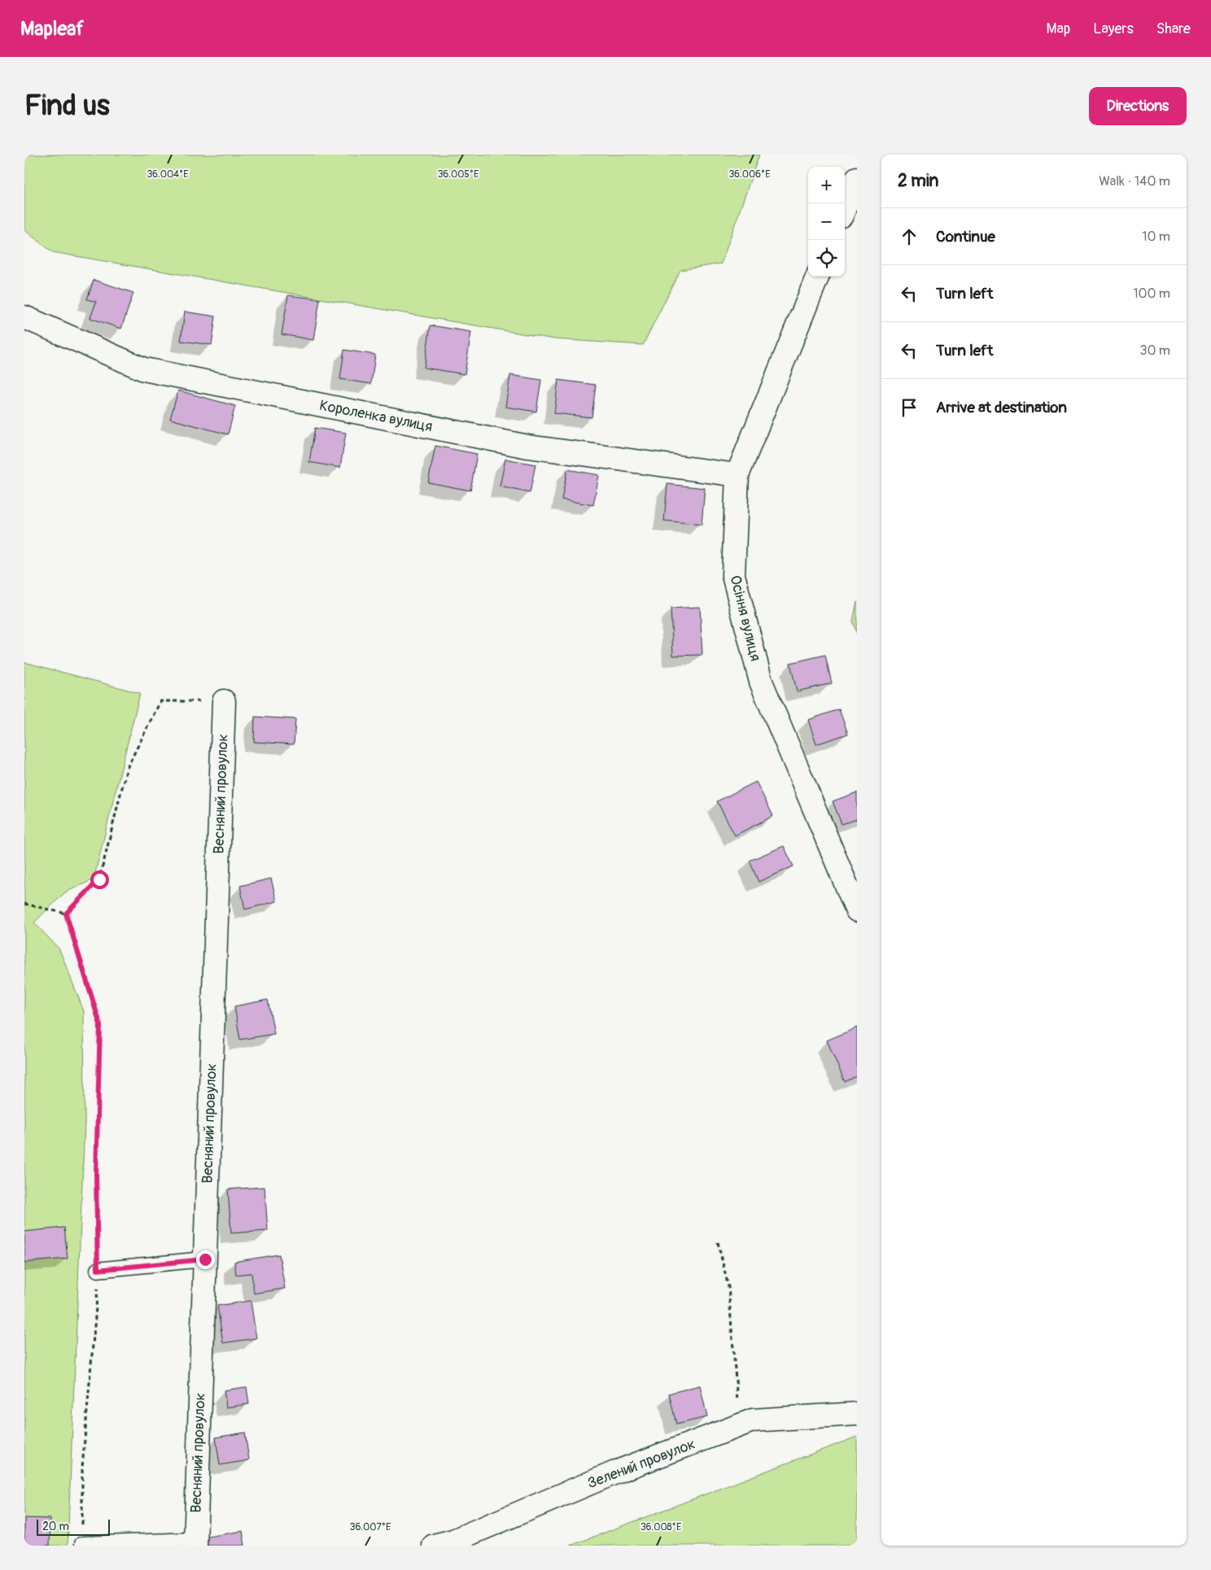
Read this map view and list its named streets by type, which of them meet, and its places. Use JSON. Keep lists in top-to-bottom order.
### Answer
{
  "streets": {
    "street": [
      "Короленка вулиця",
      "Осіння вулиця",
      "Весняний провулок",
      "Зелений провулок"
    ]
  },
  "crossings": [
    ["Короленка вулиця", "Осіння вулиця"]
  ],
  "scale_bar": "20 m",
  "page": {
    "header": "Mapleaf",
    "nav": ["Map", "Layers", "Share"],
    "buttons": "Directions",
    "title": "Find us",
    "heading": ["2 min", "Walk · 140 m"],
    "map_buttons": ["+", "−"],
    "list": [
      ["Continue", "10 m"],
      ["Turn left", "100 m"],
      ["Turn left", "30 m"],
      "Arrive at destination"
    ],
    "scale": "20 m"
  },
  "coordinates": [
    "36.004°E",
    "36.005°E",
    "36.006°E",
    "36.007°E",
    "36.008°E"
  ]
}
